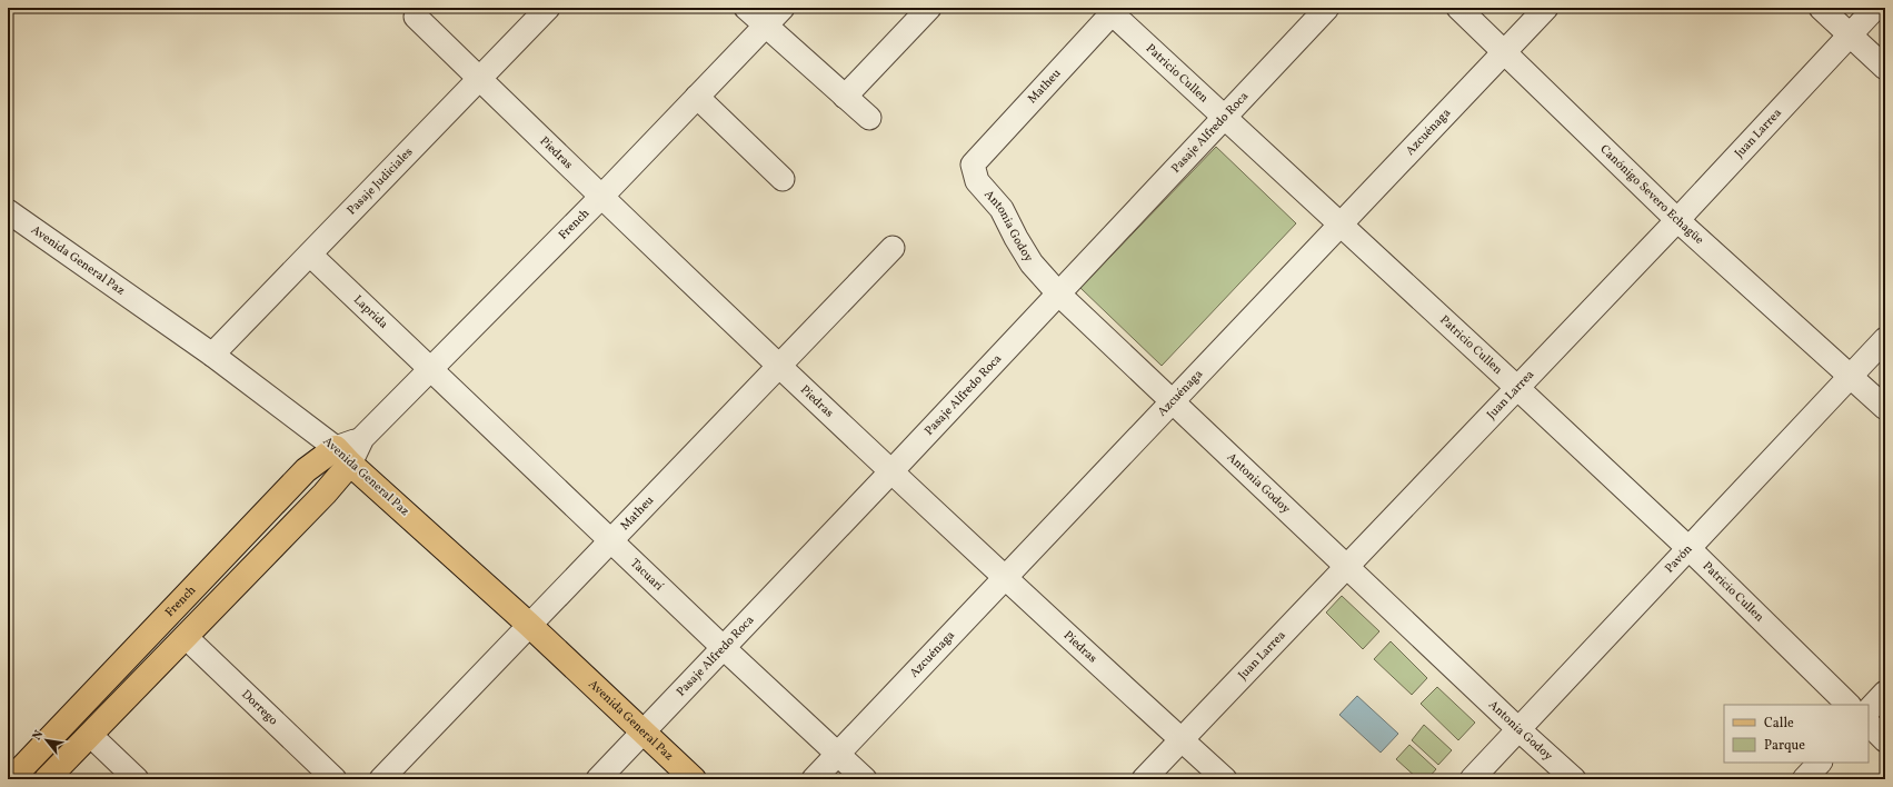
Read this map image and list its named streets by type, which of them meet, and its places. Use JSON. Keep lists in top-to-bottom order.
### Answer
{
  "streets": {
    "main road": ["French", "Avenida General Paz"],
    "street": [
      "Patricio Cullen",
      "Matheu",
      "Pasaje Alfredo Roca",
      "Azcuénaga",
      "Juan Larrea",
      "Piedras",
      "Pasaje Judiciales",
      "Canónigo Severo Echagüe",
      "Antonia Godoy",
      "Laprida",
      "Pavón",
      "Tacuarí",
      "Dorrego"
    ]
  },
  "crossings": [
    ["Patricio Cullen", "Matheu"],
    ["Patricio Cullen", "Pasaje Alfredo Roca"],
    ["Patricio Cullen", "Azcuénaga"],
    ["Patricio Cullen", "Juan Larrea"],
    ["Patricio Cullen", "Pavón"],
    ["Matheu", "Piedras"],
    ["Matheu", "Antonia Godoy"],
    ["Matheu", "Avenida General Paz"],
    ["Matheu", "Tacuarí"],
    ["Pasaje Alfredo Roca", "Piedras"],
    ["Pasaje Alfredo Roca", "Antonia Godoy"],
    ["Pasaje Alfredo Roca", "Avenida General Paz"],
    ["Pasaje Alfredo Roca", "Tacuarí"],
    ["Azcuénaga", "Piedras"],
    ["Azcuénaga", "Canónigo Severo Echagüe"],
    ["Azcuénaga", "Antonia Godoy"],
    ["Azcuénaga", "Tacuarí"],
    ["Juan Larrea", "Piedras"],
    ["Juan Larrea", "Canónigo Severo Echagüe"],
    ["Juan Larrea", "Antonia Godoy"],
    ["Piedras", "Pasaje Judiciales"],
    ["Piedras", "French"],
    ["Pasaje Judiciales", "Avenida General Paz"],
    ["Pasaje Judiciales", "Laprida"],
    ["Canónigo Severo Echagüe", "Pavón"],
    ["French", "Avenida General Paz"],
    ["French", "Laprida"],
    ["French", "Tacuarí"],
    ["French", "Dorrego"],
    ["Antonia Godoy", "Pavón"],
    ["Laprida", "Tacuarí"]
  ],
  "legend": ["Calle", "Parque"],
  "north": "top left"
}
